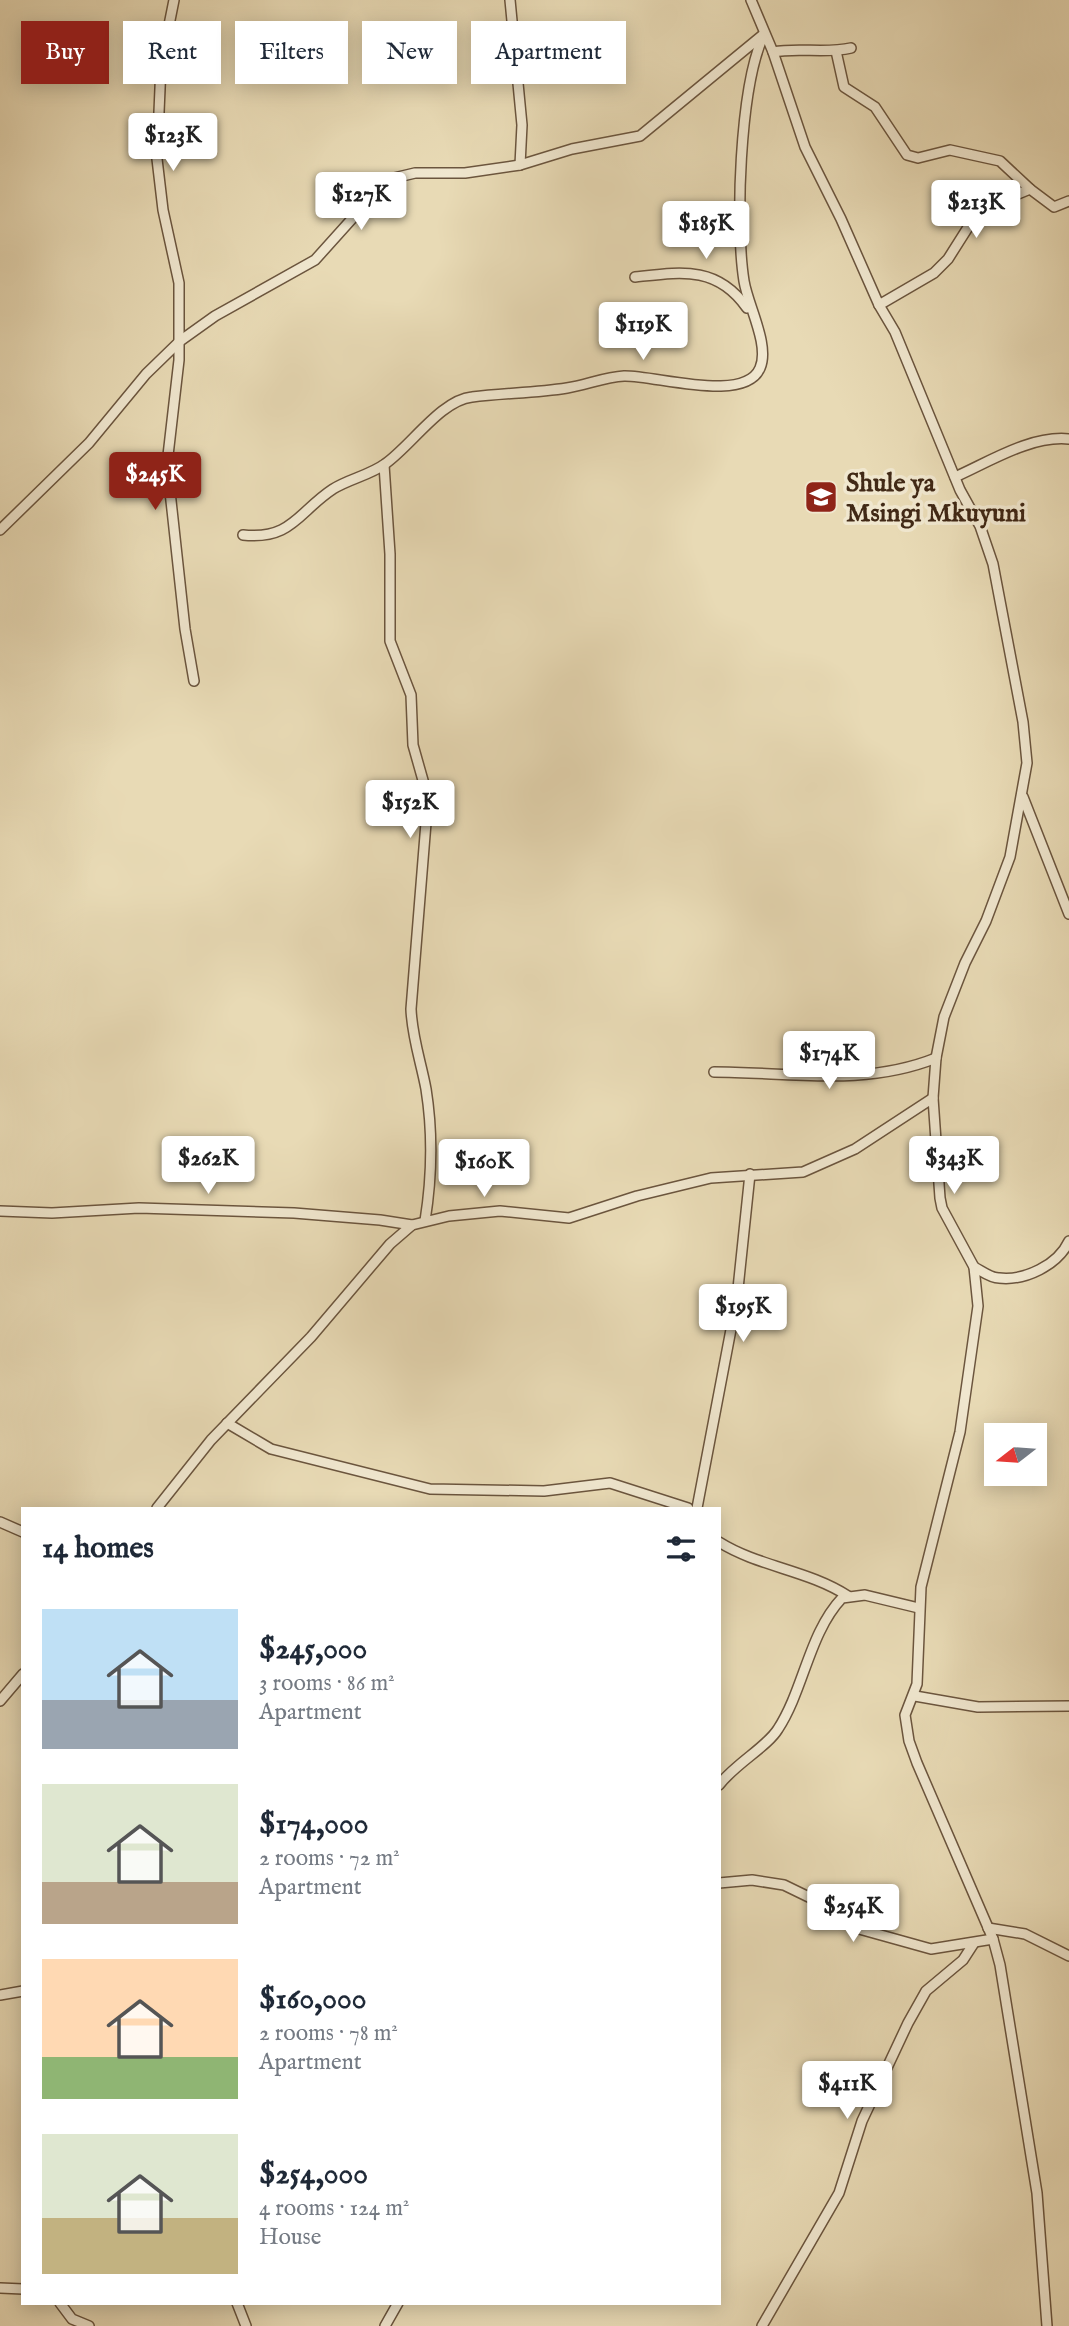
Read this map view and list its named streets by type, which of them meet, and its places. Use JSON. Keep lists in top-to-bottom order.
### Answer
{
  "places": {
    "school or university": ["Shule ya Msingi Mkuyuni"]
  },
  "north": "left",
  "page": {
    "chip": [
      "Buy",
      "Rent",
      "Filters",
      "New",
      "Apartment"
    ],
    "price": [
      "$123K",
      "$127K",
      "$213K",
      "$185K",
      "$119K",
      "$245K",
      "$152K",
      "$174K",
      "$262K",
      "$343K",
      "$160K",
      "$195K",
      "$254K",
      "$411K"
    ],
    "heading": "14 homes",
    "list": [
      {
        "name": "$245,000",
        "note": "3 rooms · 86 m² · Apartment"
      },
      {
        "name": "$174,000",
        "note": "2 rooms · 72 m² · Apartment"
      },
      {
        "name": "$160,000",
        "note": "2 rooms · 78 m² · Apartment"
      },
      {
        "name": "$254,000",
        "note": "4 rooms · 124 m² · House"
      }
    ]
  }
}
